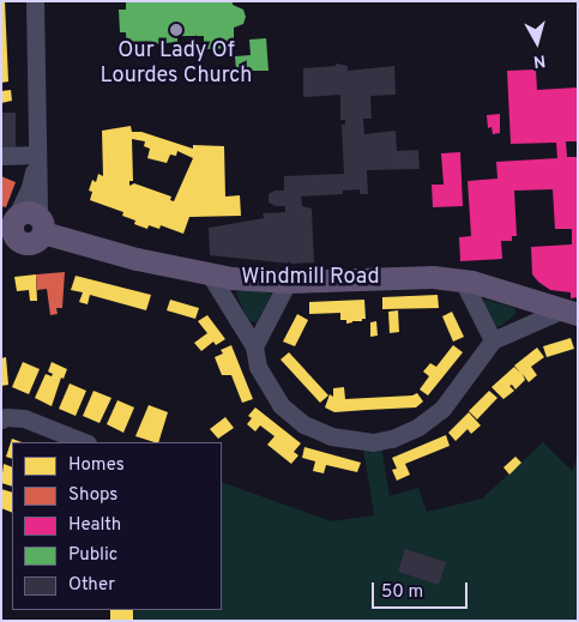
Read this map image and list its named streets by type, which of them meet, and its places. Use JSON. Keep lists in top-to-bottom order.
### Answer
{
  "streets": {
    "main road": ["Windmill Road"]
  },
  "places": ["Our Lady Of Lourdes Church"],
  "legend": [
    "Homes",
    "Shops",
    "Health",
    "Public",
    "Other"
  ],
  "scale_bar": "50 m",
  "north": "bottom"
}
